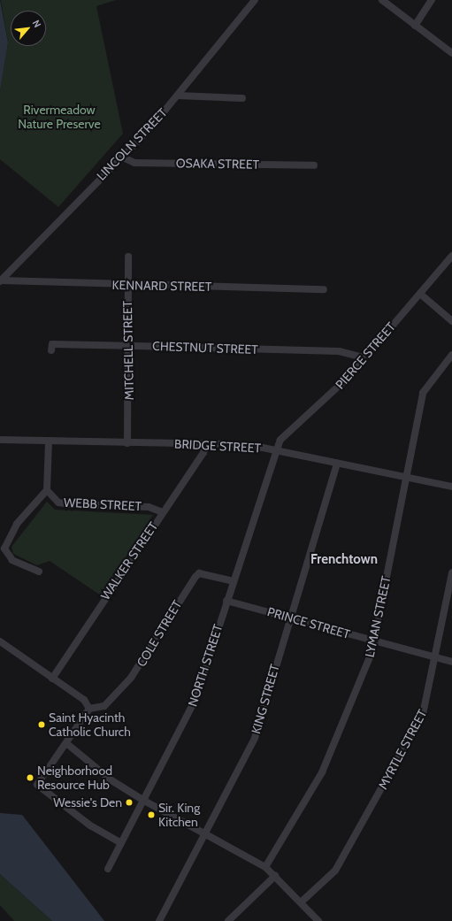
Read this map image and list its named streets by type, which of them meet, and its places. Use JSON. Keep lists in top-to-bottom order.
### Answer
{
  "streets": {
    "street": [
      "LINCOLN STREET",
      "OSAKA STREET",
      "KENNARD STREET",
      "CHESTNUT STREET",
      "MITCHELL STREET",
      "PIERCE STREET",
      "BRIDGE STREET",
      "WEBB STREET",
      "WALKER STREET",
      "LYMAN STREET",
      "PRINCE STREET",
      "COLE STREET",
      "NORTH STREET",
      "KING STREET",
      "MYRTLE STREET"
    ]
  },
  "crossings": [
    ["LINCOLN STREET", "OSAKA STREET"],
    ["LINCOLN STREET", "KENNARD STREET"],
    ["KENNARD STREET", "MITCHELL STREET"],
    ["CHESTNUT STREET", "MITCHELL STREET"],
    ["CHESTNUT STREET", "PIERCE STREET"],
    ["MITCHELL STREET", "BRIDGE STREET"],
    ["PIERCE STREET", "BRIDGE STREET"],
    ["PIERCE STREET", "NORTH STREET"],
    ["BRIDGE STREET", "WALKER STREET"],
    ["BRIDGE STREET", "LYMAN STREET"],
    ["BRIDGE STREET", "NORTH STREET"],
    ["BRIDGE STREET", "KING STREET"],
    ["WEBB STREET", "WALKER STREET"],
    ["LYMAN STREET", "PRINCE STREET"],
    ["PRINCE STREET", "NORTH STREET"],
    ["PRINCE STREET", "KING STREET"],
    ["PRINCE STREET", "MYRTLE STREET"],
    ["COLE STREET", "NORTH STREET"]
  ],
  "districts": ["Frenchtown"],
  "parks": ["Rivermeadow Nature Preserve"],
  "places": [
    "Saint Hyacinth Catholic Church",
    "Neighborhood Resource Hub",
    "Wessie's Den",
    "Sir. King Kitchen"
  ],
  "north": "top right"
}
